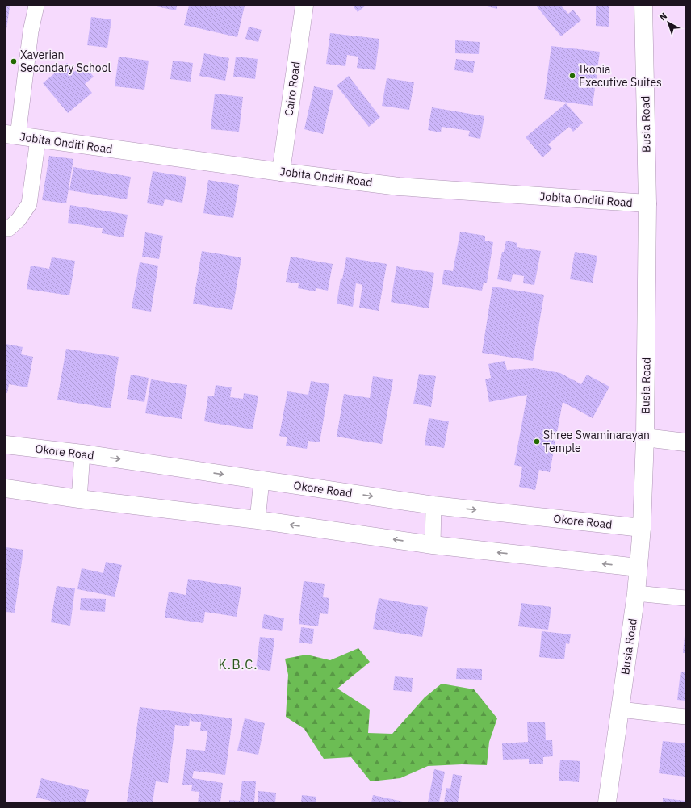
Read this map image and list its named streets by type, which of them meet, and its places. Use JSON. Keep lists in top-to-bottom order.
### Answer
{
  "streets": {
    "street": [
      "Cairo Road",
      "Busia Road",
      "Jobita Onditi Road",
      "Okore Road"
    ]
  },
  "crossings": [
    ["Cairo Road", "Jobita Onditi Road"],
    ["Busia Road", "Jobita Onditi Road"],
    ["Busia Road", "Okore Road"]
  ],
  "districts": ["K.B.C."],
  "places": ["Xaverian Secondary School", "Ikonia Executive Suites", "Shree Swaminarayan Temple"],
  "north": "top left"
}
